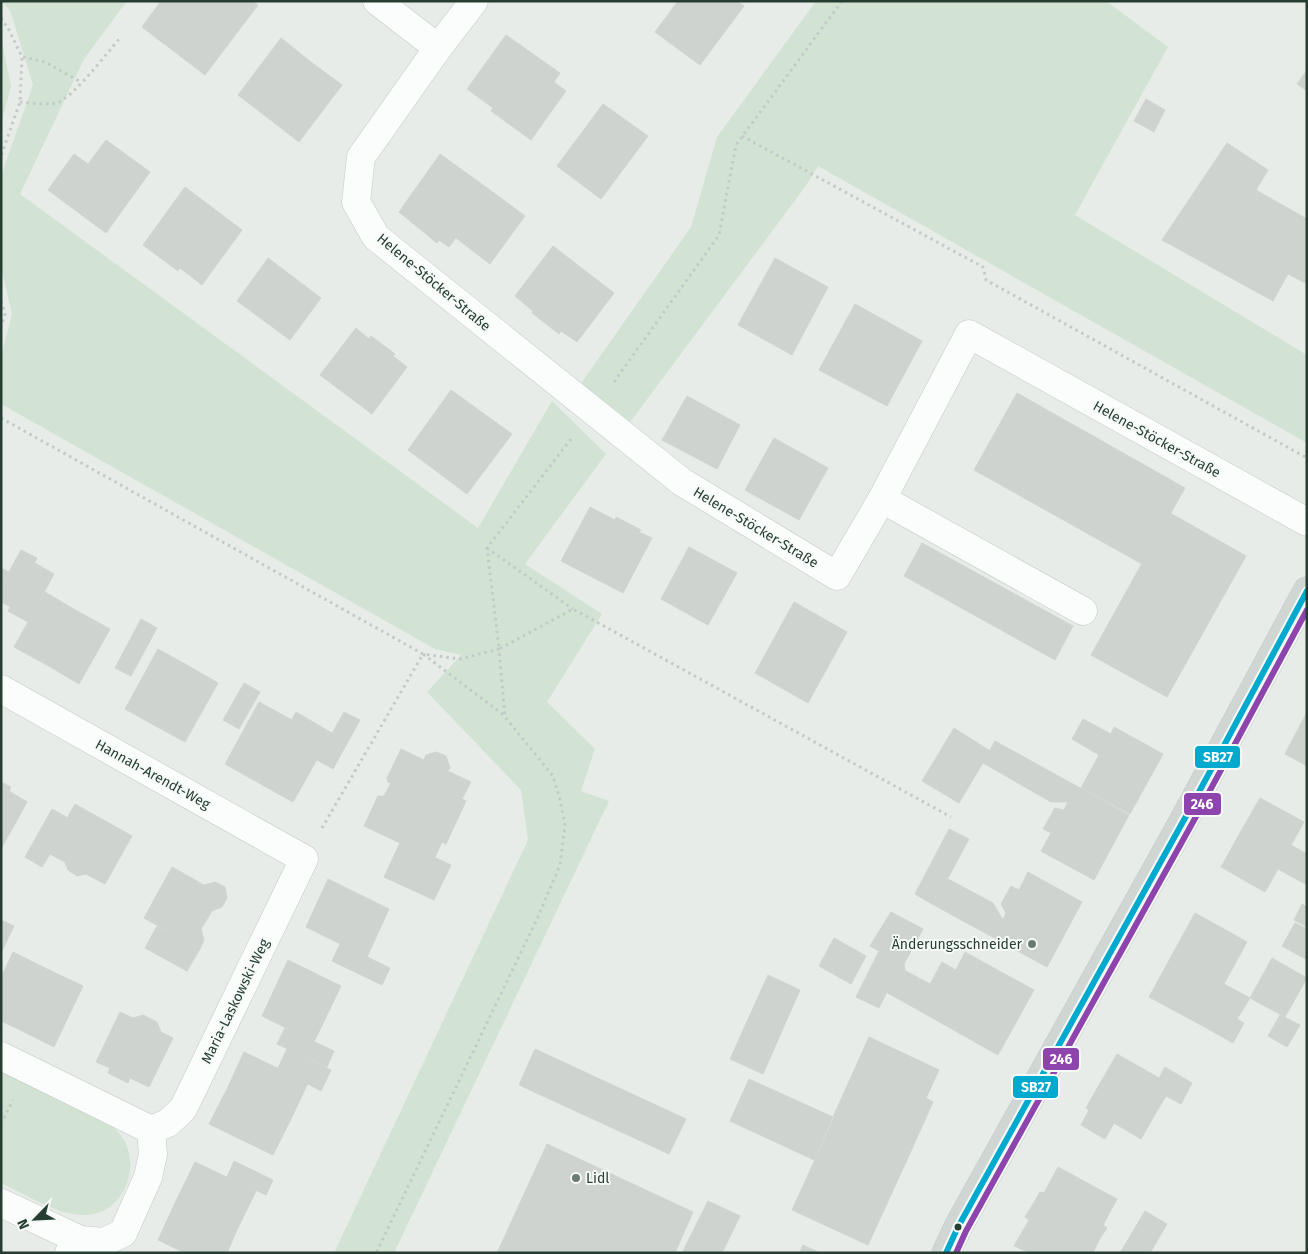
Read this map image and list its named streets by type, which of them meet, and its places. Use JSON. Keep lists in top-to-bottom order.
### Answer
{
  "streets": {
    "street": ["Helene-Stöcker-Straße", "Hannah-Arendt-Weg", "Maria-Laskowski-Weg"]
  },
  "crossings": [
    ["Hannah-Arendt-Weg", "Maria-Laskowski-Weg"]
  ],
  "places": ["Änderungsschneider", "Lidl"],
  "lines": ["transit line SB27", "transit line 246"],
  "north": "bottom left"
}
